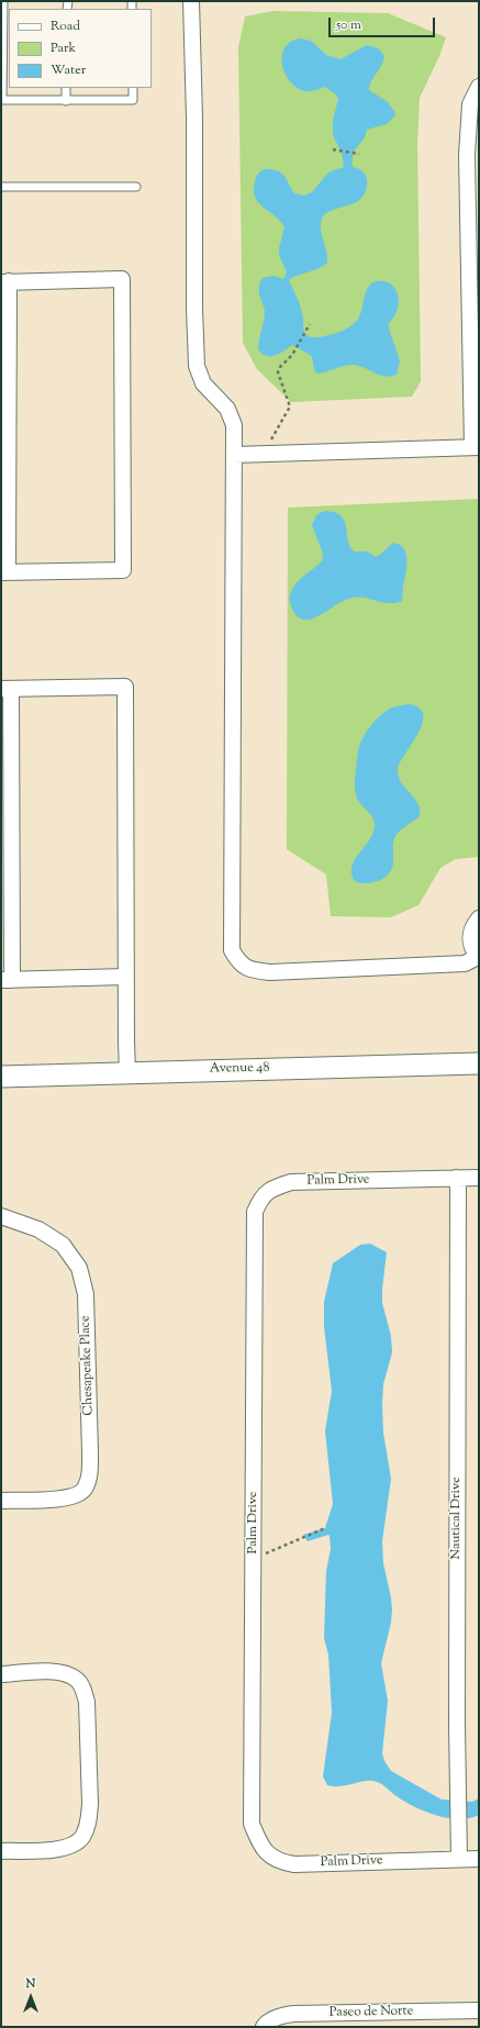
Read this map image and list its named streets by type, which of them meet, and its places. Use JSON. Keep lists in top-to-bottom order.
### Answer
{
  "streets": {
    "main road": ["Avenue 48"],
    "street": [
      "Palm Drive",
      "Chesapeake Place",
      "Nautical Drive",
      "Paseo de Norte"
    ]
  },
  "crossings": [
    ["Palm Drive", "Nautical Drive"]
  ],
  "legend": ["Road", "Park", "Water"],
  "scale_bar": "50 m",
  "north": "top"
}
